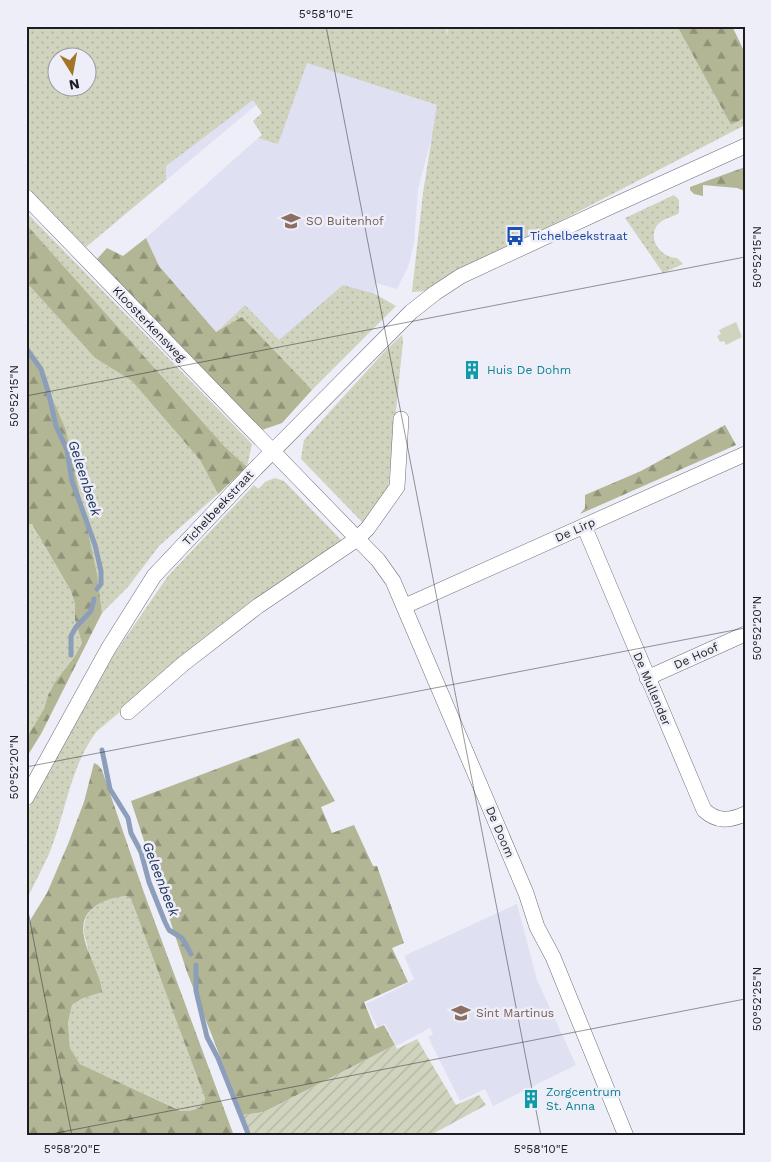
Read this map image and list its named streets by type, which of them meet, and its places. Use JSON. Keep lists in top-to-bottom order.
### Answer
{
  "streets": {
    "street": [
      "Kloosterkensweg",
      "Tichelbeekstraat",
      "De Lirp",
      "De Hoof",
      "De Mullender",
      "De Doom"
    ]
  },
  "crossings": [
    ["Kloosterkensweg", "Tichelbeekstraat"],
    ["Kloosterkensweg", "De Doom"],
    ["Tichelbeekstraat", "De Doom"],
    ["De Lirp", "De Mullender"],
    ["De Lirp", "De Doom"],
    ["De Hoof", "De Mullender"]
  ],
  "water": ["Geleenbeek"],
  "places": {
    "school or university": ["SO Buitenhof", "Sint Martinus"],
    "bus stop": ["Tichelbeekstraat"],
    "building": ["Huis De Dohm", "Zorgcentrum St. Anna"]
  },
  "north": "bottom",
  "coordinates": [
    "5°58'10\"E",
    "50°52'15\"N",
    "50°52'20\"N",
    "50°52'25\"N",
    "5°58'20\"E"
  ]
}
